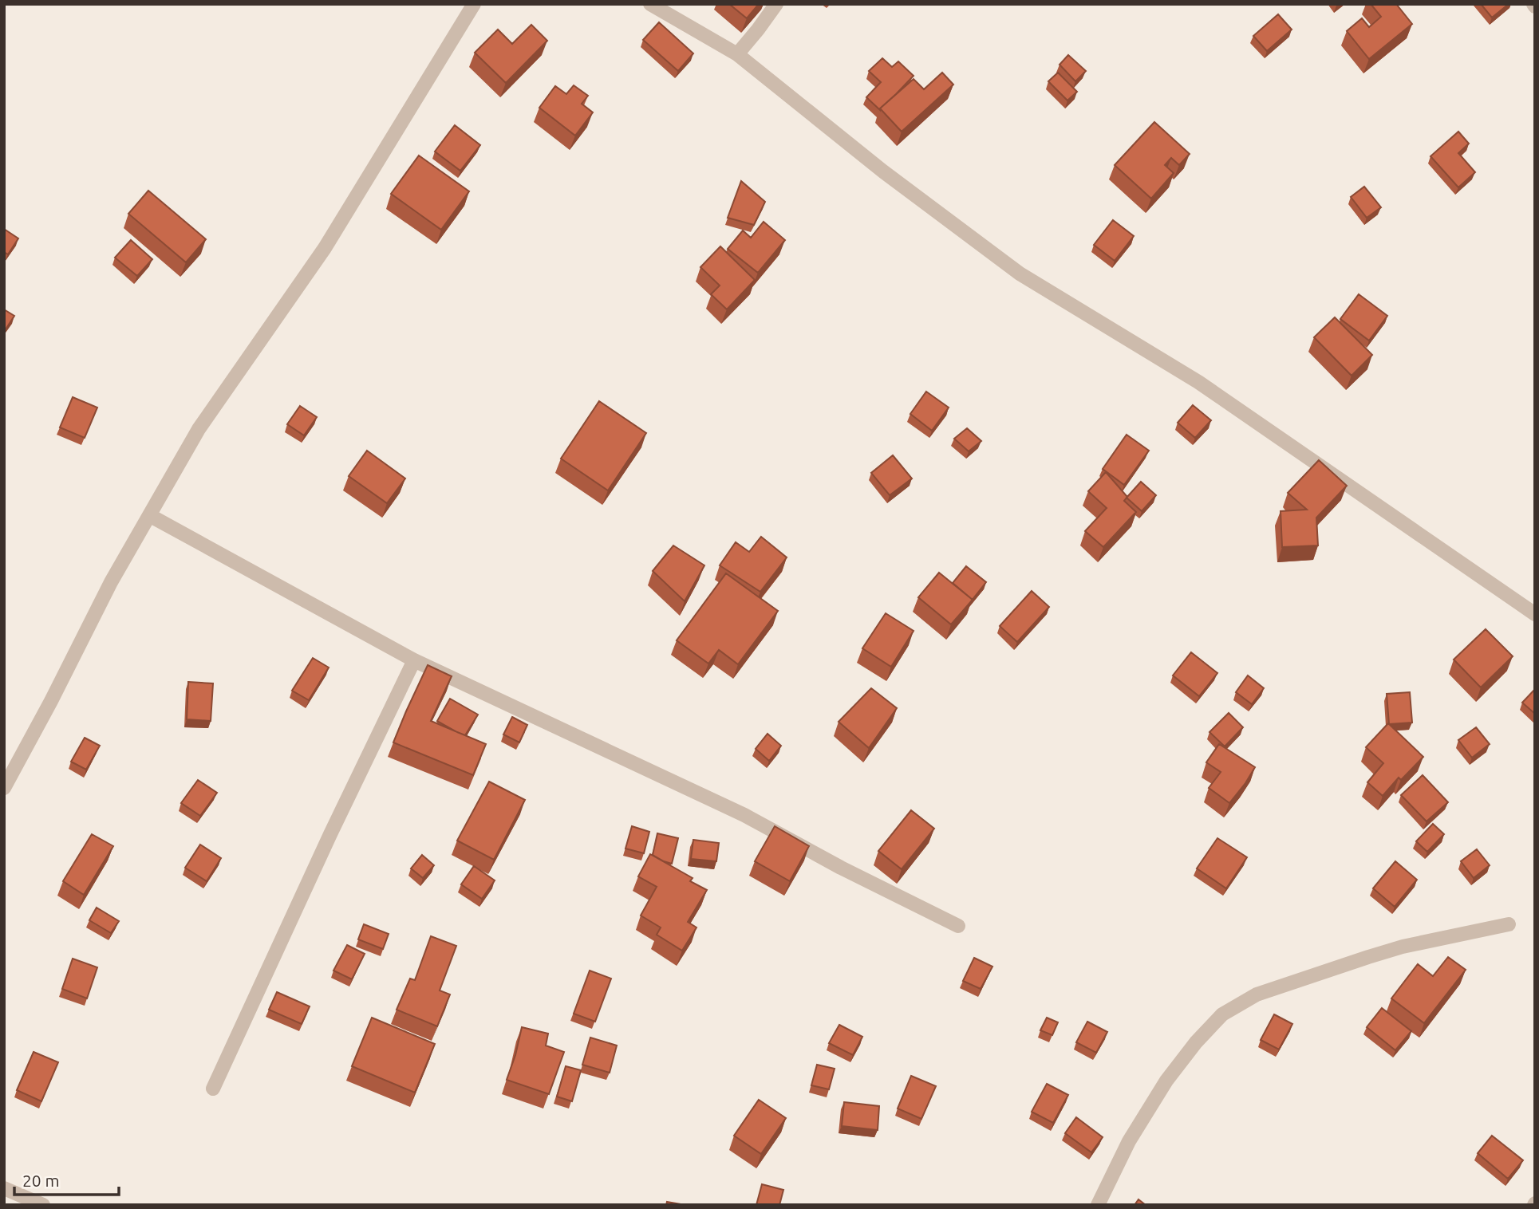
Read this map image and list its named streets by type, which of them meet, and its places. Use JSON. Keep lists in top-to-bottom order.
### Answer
{
  "scale_bar": "20 m"
}
